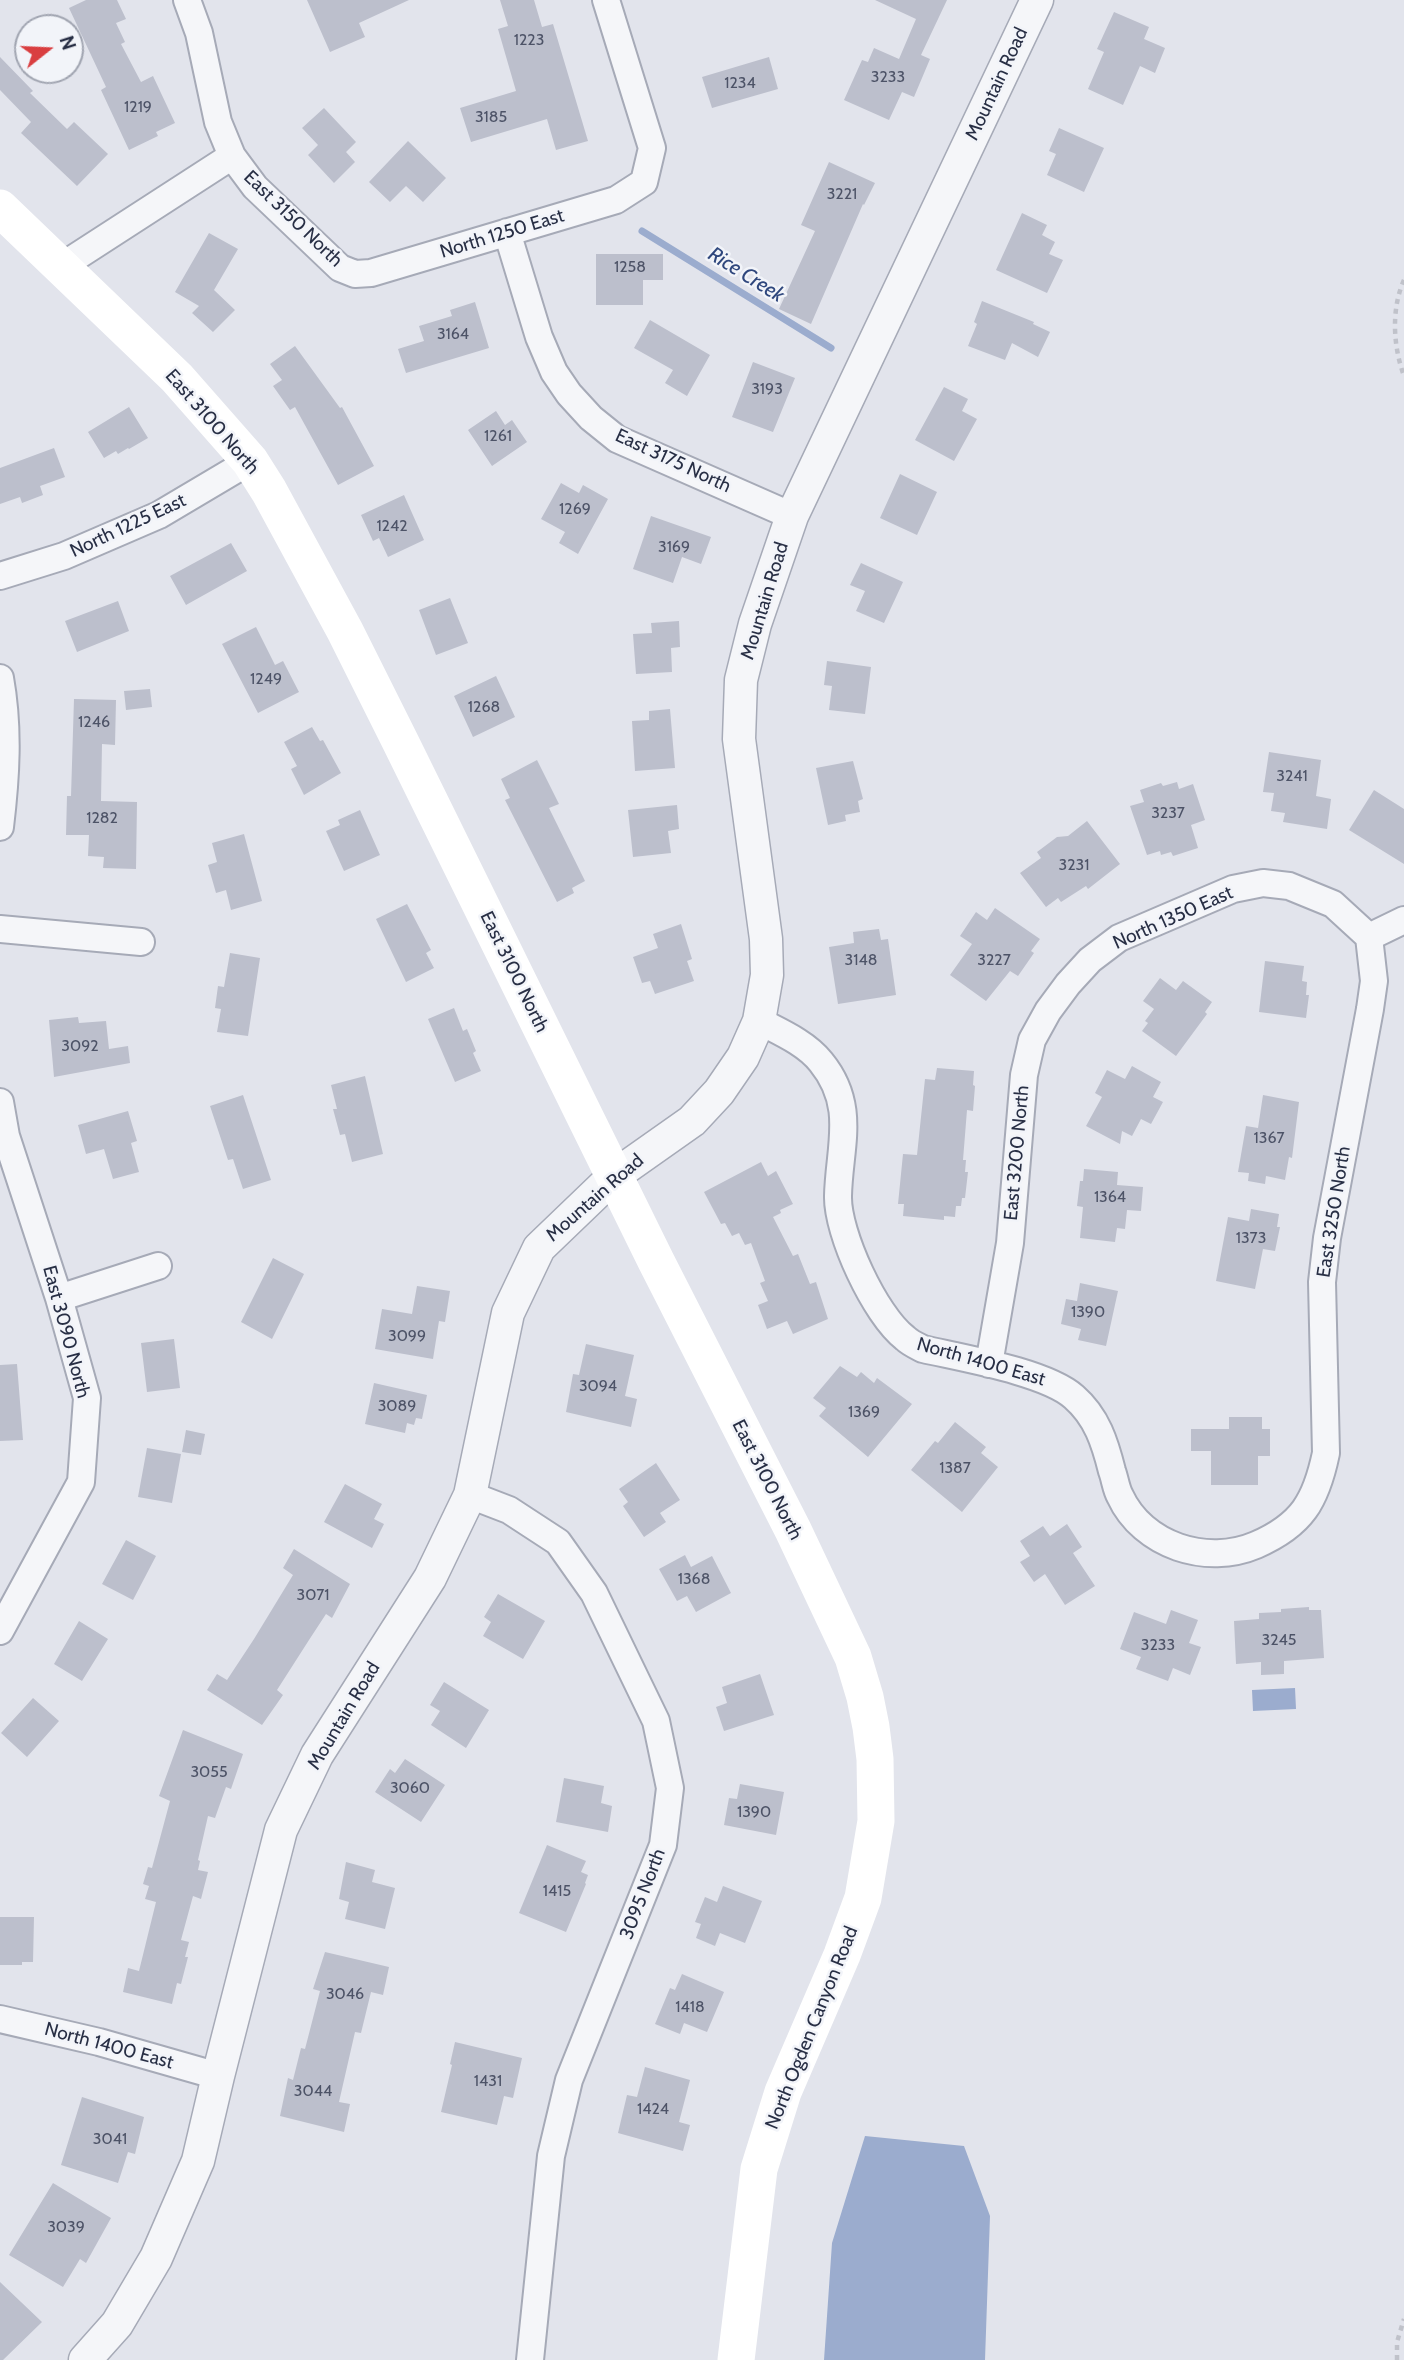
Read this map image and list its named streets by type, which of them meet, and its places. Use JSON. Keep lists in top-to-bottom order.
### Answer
{
  "streets": {
    "main road": ["East 3100 North", "North Ogden Canyon Road"],
    "street": [
      "Mountain Road",
      "East 3150 North",
      "North 1250 East",
      "East 3175 North",
      "North 1225 East",
      "North 1350 East",
      "East 3200 North",
      "East 3250 North",
      "East 3090 North",
      "North 1400 East",
      "3095 North"
    ]
  },
  "crossings": [
    ["Mountain Road", "East 3100 North"],
    ["Mountain Road", "East 3175 North"],
    ["Mountain Road", "North 1400 East"],
    ["Mountain Road", "3095 North"],
    ["East 3150 North", "North 1250 East"],
    ["North 1250 East", "East 3175 North"],
    ["East 3100 North", "North 1225 East"],
    ["East 3100 North", "North Ogden Canyon Road"],
    ["North 1350 East", "East 3200 North"],
    ["North 1350 East", "East 3250 North"],
    ["East 3200 North", "North 1400 East"],
    ["East 3250 North", "North 1400 East"]
  ],
  "water": ["Rice Creek"],
  "house_numbers": [
    "1223",
    "3233",
    "1234",
    "1219",
    "3185",
    "3221",
    "1258",
    "3164",
    "3193",
    "1261",
    "1269",
    "1242",
    "3169",
    "1249",
    "1268",
    "1246",
    "3241",
    "3237",
    "1282",
    "3231",
    "3148",
    "3227",
    "3092",
    "1367",
    "1364",
    "1373",
    "1390",
    "3099",
    "3094",
    "3089",
    "1369",
    "1387",
    "1368",
    "3071",
    "3245",
    "3233",
    "3055",
    "3060",
    "1390",
    "1415",
    "3046",
    "1418",
    "1431",
    "3044",
    "1424",
    "3041",
    "3039"
  ],
  "north": "right"
}
